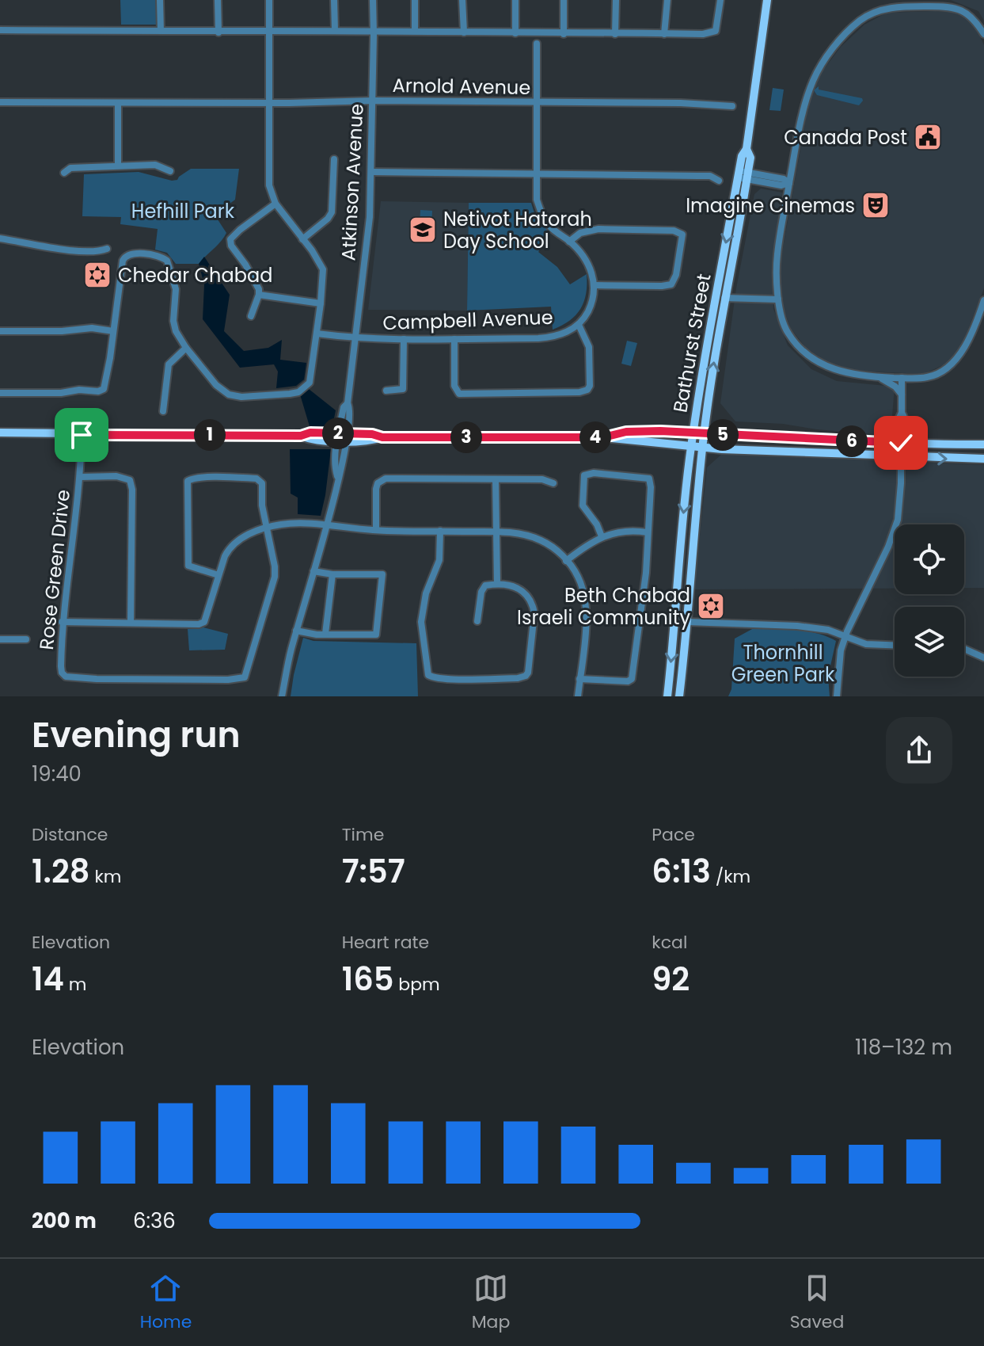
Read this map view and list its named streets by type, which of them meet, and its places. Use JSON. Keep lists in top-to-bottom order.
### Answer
{
  "streets": {
    "main road": ["Bathurst Street"],
    "street": [
      "Arnold Avenue",
      "Atkinson Avenue",
      "Campbell Avenue",
      "Rose Green Drive"
    ]
  },
  "crossings": [
    ["Arnold Avenue", "Atkinson Avenue"],
    ["Atkinson Avenue", "Campbell Avenue"]
  ],
  "parks": ["Hefhill Park", "Thornhill Green Park"],
  "places": {
    "public building": ["Canada Post"],
    "theatre": ["Imagine Cinemas"],
    "school or university": ["Netivot Hatorah Day School"],
    "synagogue": ["Chedar Chabad", "Beth Chabad Israeli Community"]
  },
  "page": {
    "pins": [
      "2",
      "1",
      "5",
      "3",
      "4",
      "6"
    ],
    "heading": ["Evening run", "19:40"],
    "stats": [
      ["Distance", "1.28 km"],
      ["Time", "7:57"],
      ["Pace", "6:13 /km"],
      ["Elevation", "14 m"],
      ["Heart rate", "165 bpm"],
      ["kcal", "92"]
    ],
    "chart": ["Elevation", "118–132 m"],
    "list": [
      {
        "name": "200 m",
        "note": "6:36"
      }
    ],
    "tabs": ["Home", "Map", "Saved"]
  }
}
